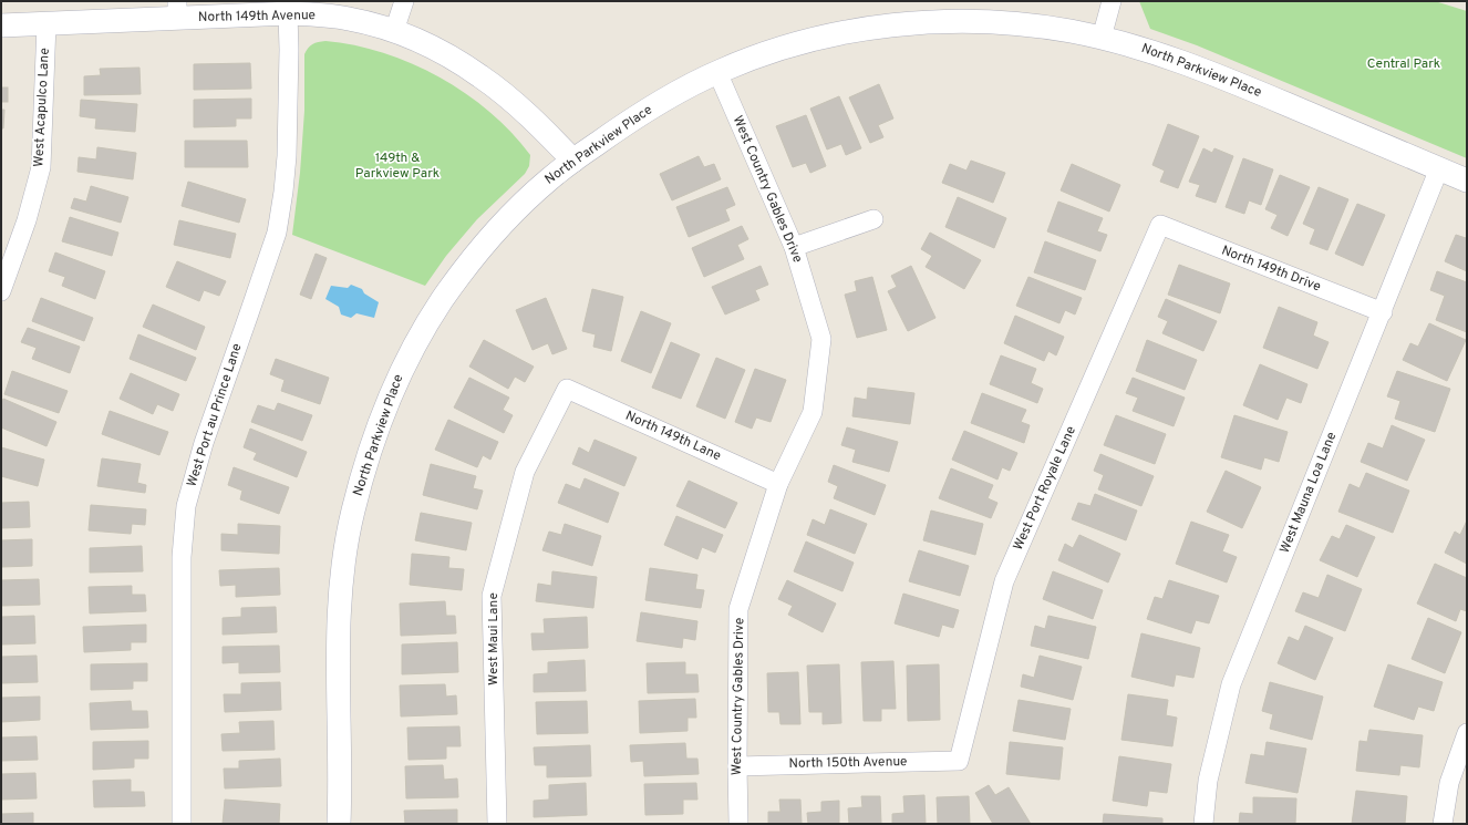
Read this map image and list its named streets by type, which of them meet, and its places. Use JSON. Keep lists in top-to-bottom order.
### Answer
{
  "streets": {
    "street": [
      "North 149th Avenue",
      "North Parkview Place",
      "West Acapulco Lane",
      "West Country Gables Drive",
      "North 149th Drive",
      "West Port au Prince Lane",
      "North 149th Lane",
      "West Port Royale Lane",
      "West Mauna Loa Lane",
      "West Maui Lane",
      "North 150th Avenue"
    ]
  },
  "crossings": [
    ["North 149th Avenue", "North Parkview Place"],
    ["North 149th Avenue", "West Acapulco Lane"],
    ["North 149th Avenue", "West Port au Prince Lane"],
    ["North Parkview Place", "West Country Gables Drive"],
    ["North Parkview Place", "West Mauna Loa Lane"],
    ["West Country Gables Drive", "North 149th Lane"],
    ["West Country Gables Drive", "North 150th Avenue"],
    ["North 149th Drive", "West Port Royale Lane"],
    ["North 149th Drive", "West Mauna Loa Lane"],
    ["North 149th Lane", "West Maui Lane"],
    ["West Port Royale Lane", "North 150th Avenue"]
  ],
  "parks": ["Central Park", "149th & Parkview Park"]
}
